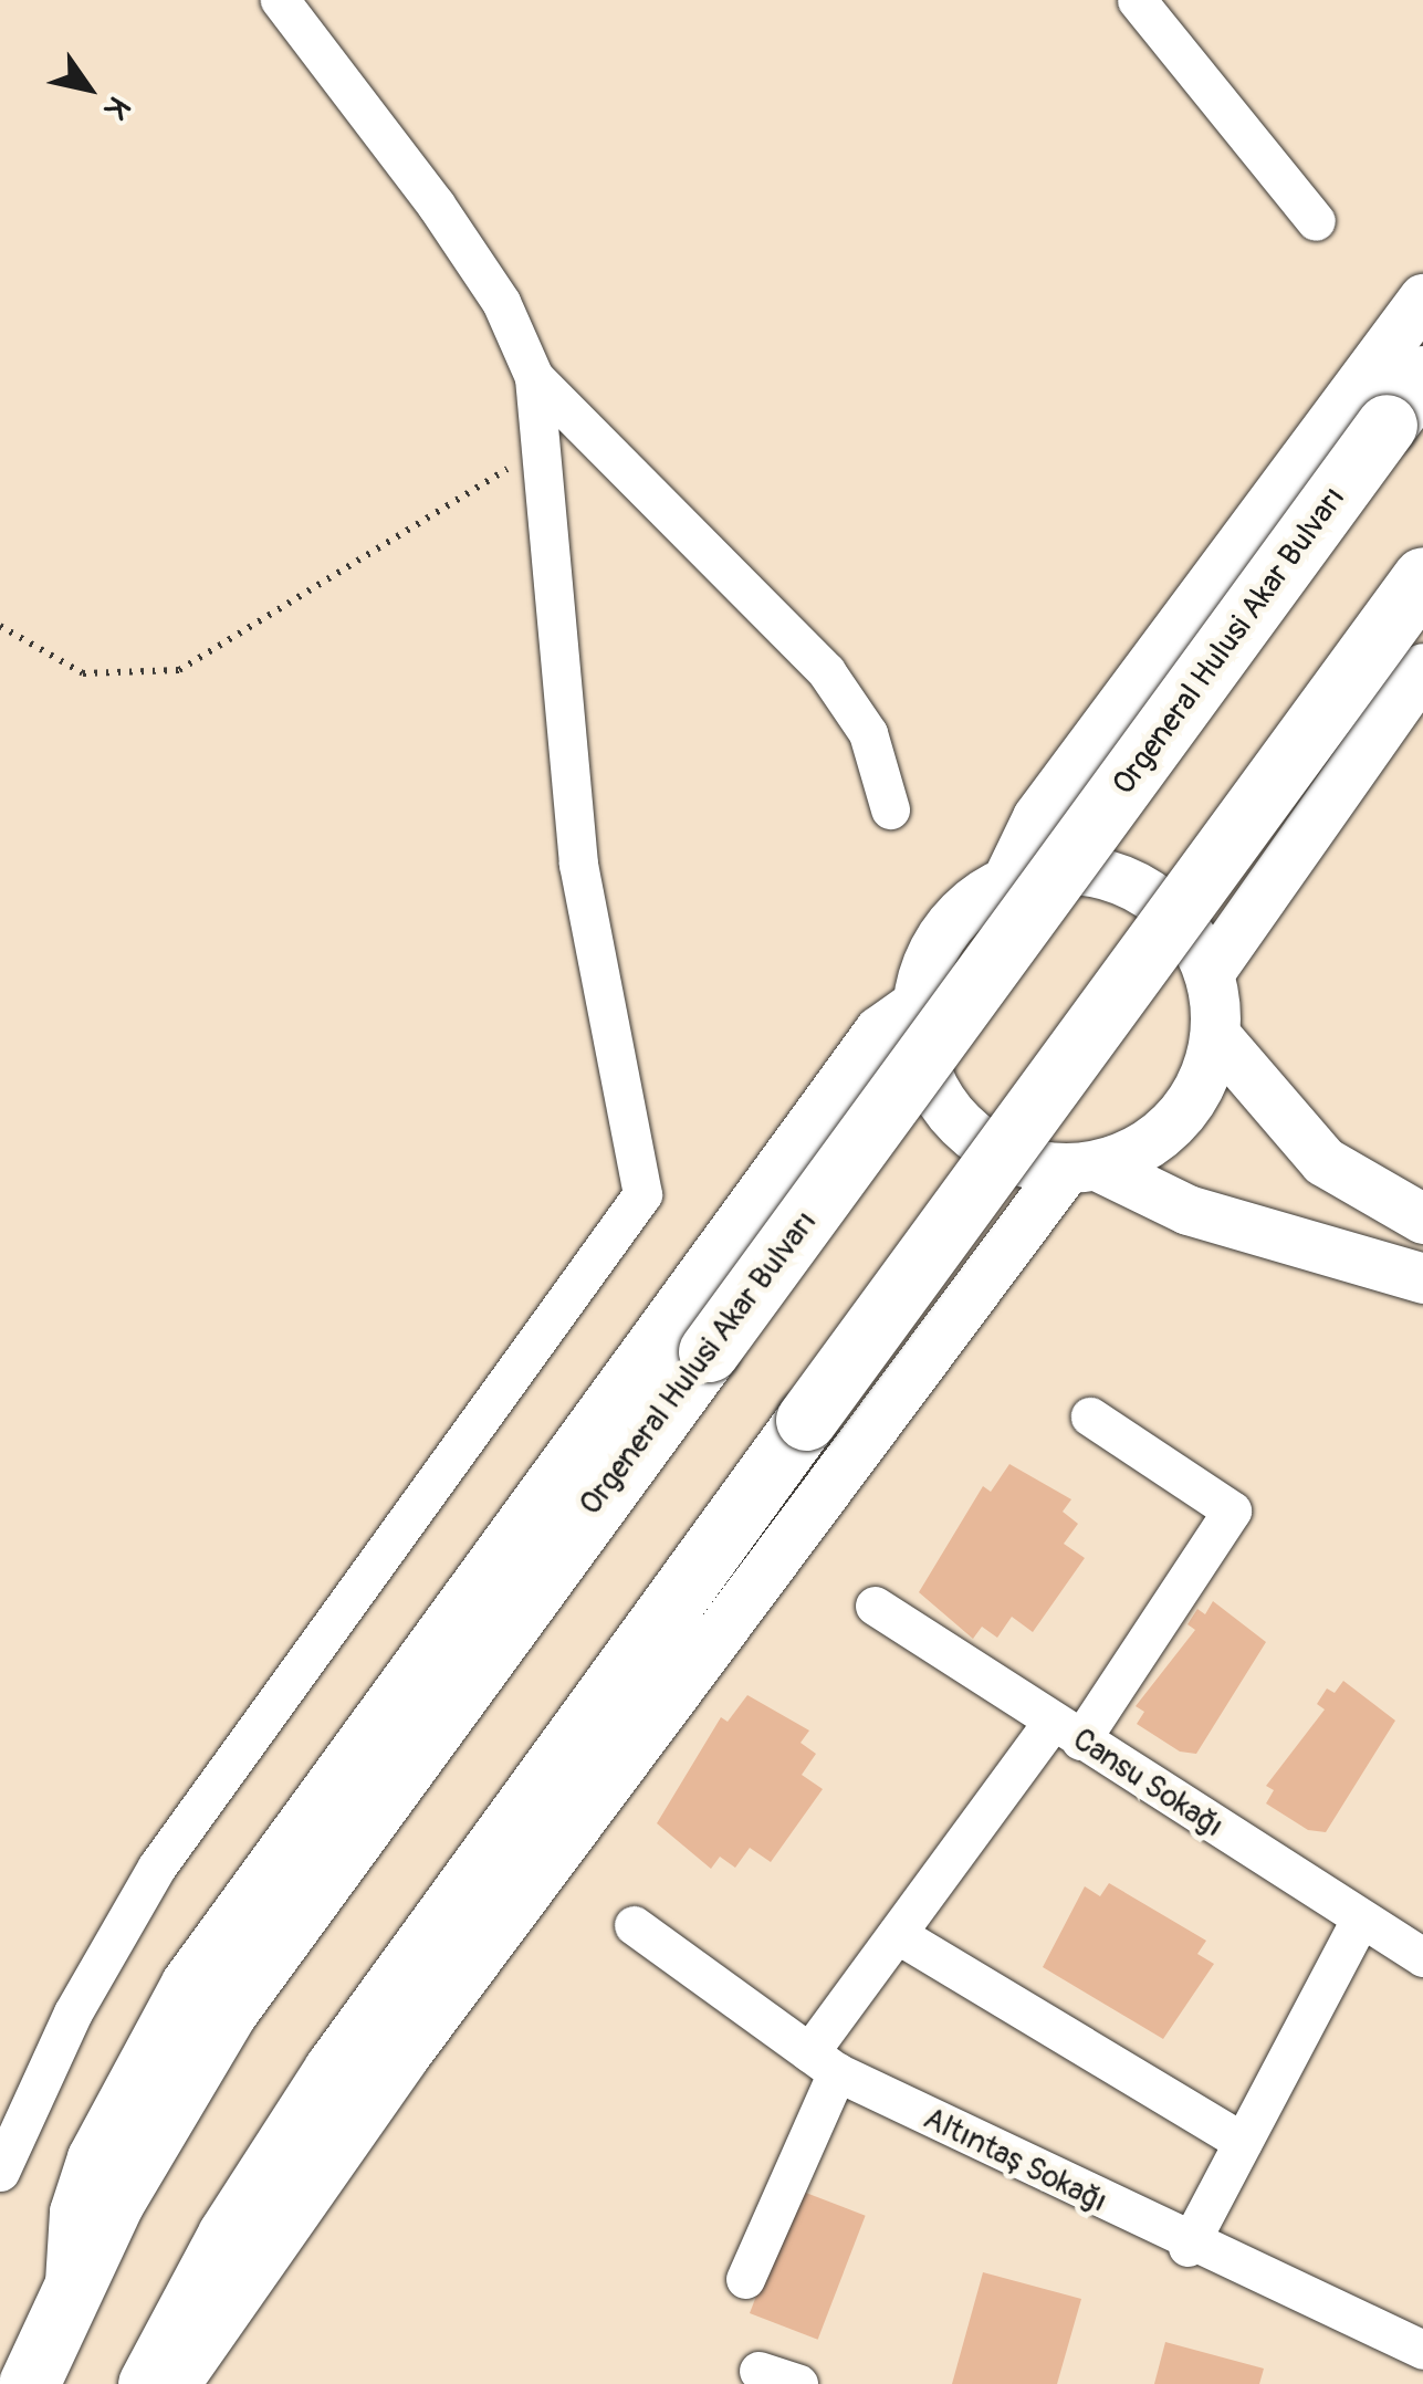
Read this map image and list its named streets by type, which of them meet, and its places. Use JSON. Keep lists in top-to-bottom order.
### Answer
{
  "streets": {
    "main road": ["Orgeneral Hulusi Akar Bulvarı"],
    "street": ["Cansu Sokağı", "Altıntaş Sokağı"]
  },
  "north": "bottom right"
}
